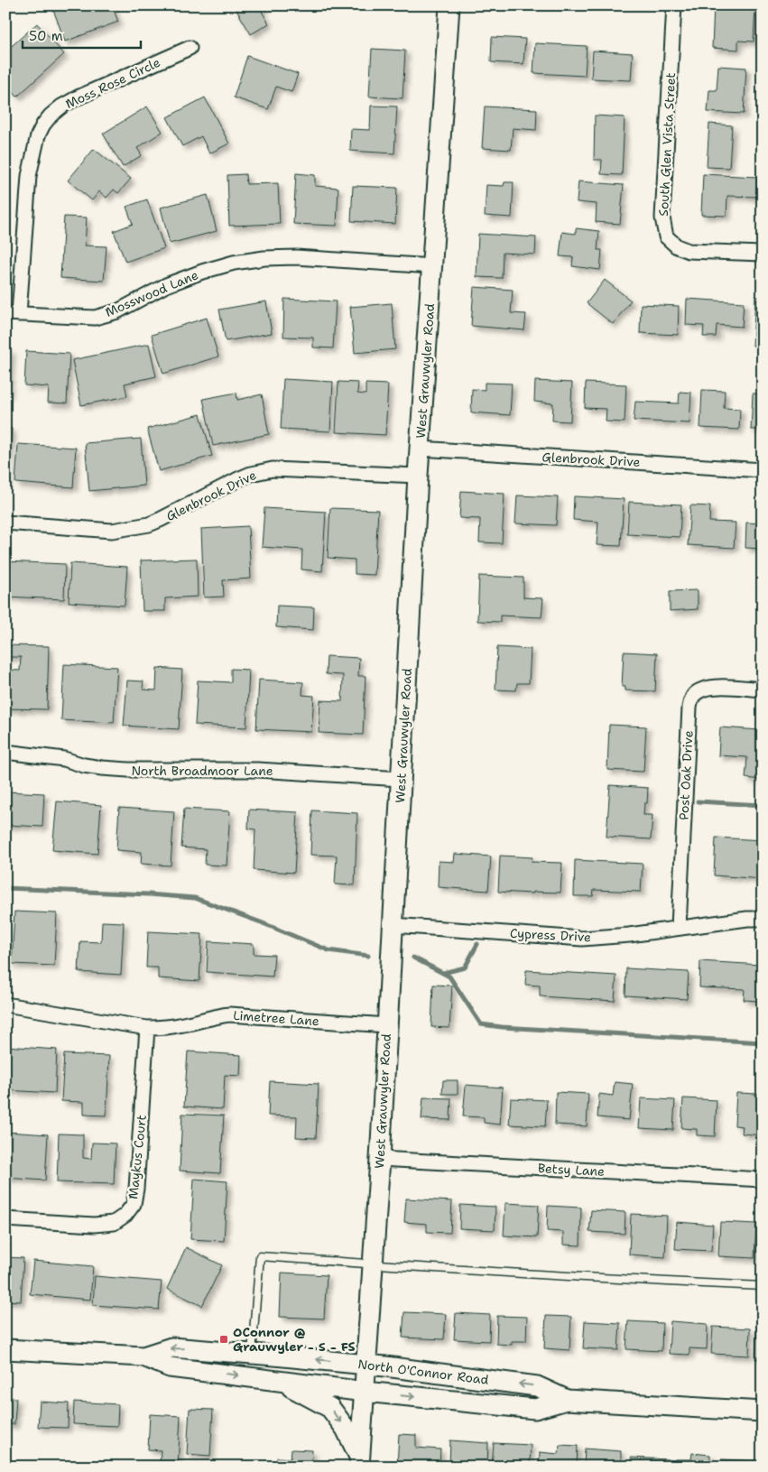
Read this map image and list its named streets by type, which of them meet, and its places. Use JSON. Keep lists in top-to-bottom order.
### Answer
{
  "streets": {
    "main road": ["West Grauwyler Road", "North O'Connor Road"],
    "street": [
      "Moss Rose Circle",
      "South Glen Vista Street",
      "Mosswood Lane",
      "Glenbrook Drive",
      "North Broadmoor Lane",
      "Post Oak Drive",
      "Cypress Drive",
      "Limetree Lane",
      "Maykus Court",
      "Betsy Lane"
    ]
  },
  "crossings": [
    ["Moss Rose Circle", "Mosswood Lane"],
    ["Mosswood Lane", "West Grauwyler Road"],
    ["West Grauwyler Road", "Glenbrook Drive"],
    ["West Grauwyler Road", "North Broadmoor Lane"],
    ["West Grauwyler Road", "Cypress Drive"],
    ["West Grauwyler Road", "Limetree Lane"],
    ["West Grauwyler Road", "Betsy Lane"],
    ["West Grauwyler Road", "North O'Connor Road"],
    ["Post Oak Drive", "Cypress Drive"],
    ["Limetree Lane", "Maykus Court"]
  ],
  "places": {
    "transit": ["OConnor @ Grauwyler - S - FS"]
  },
  "scale_bar": "50 m"
}
